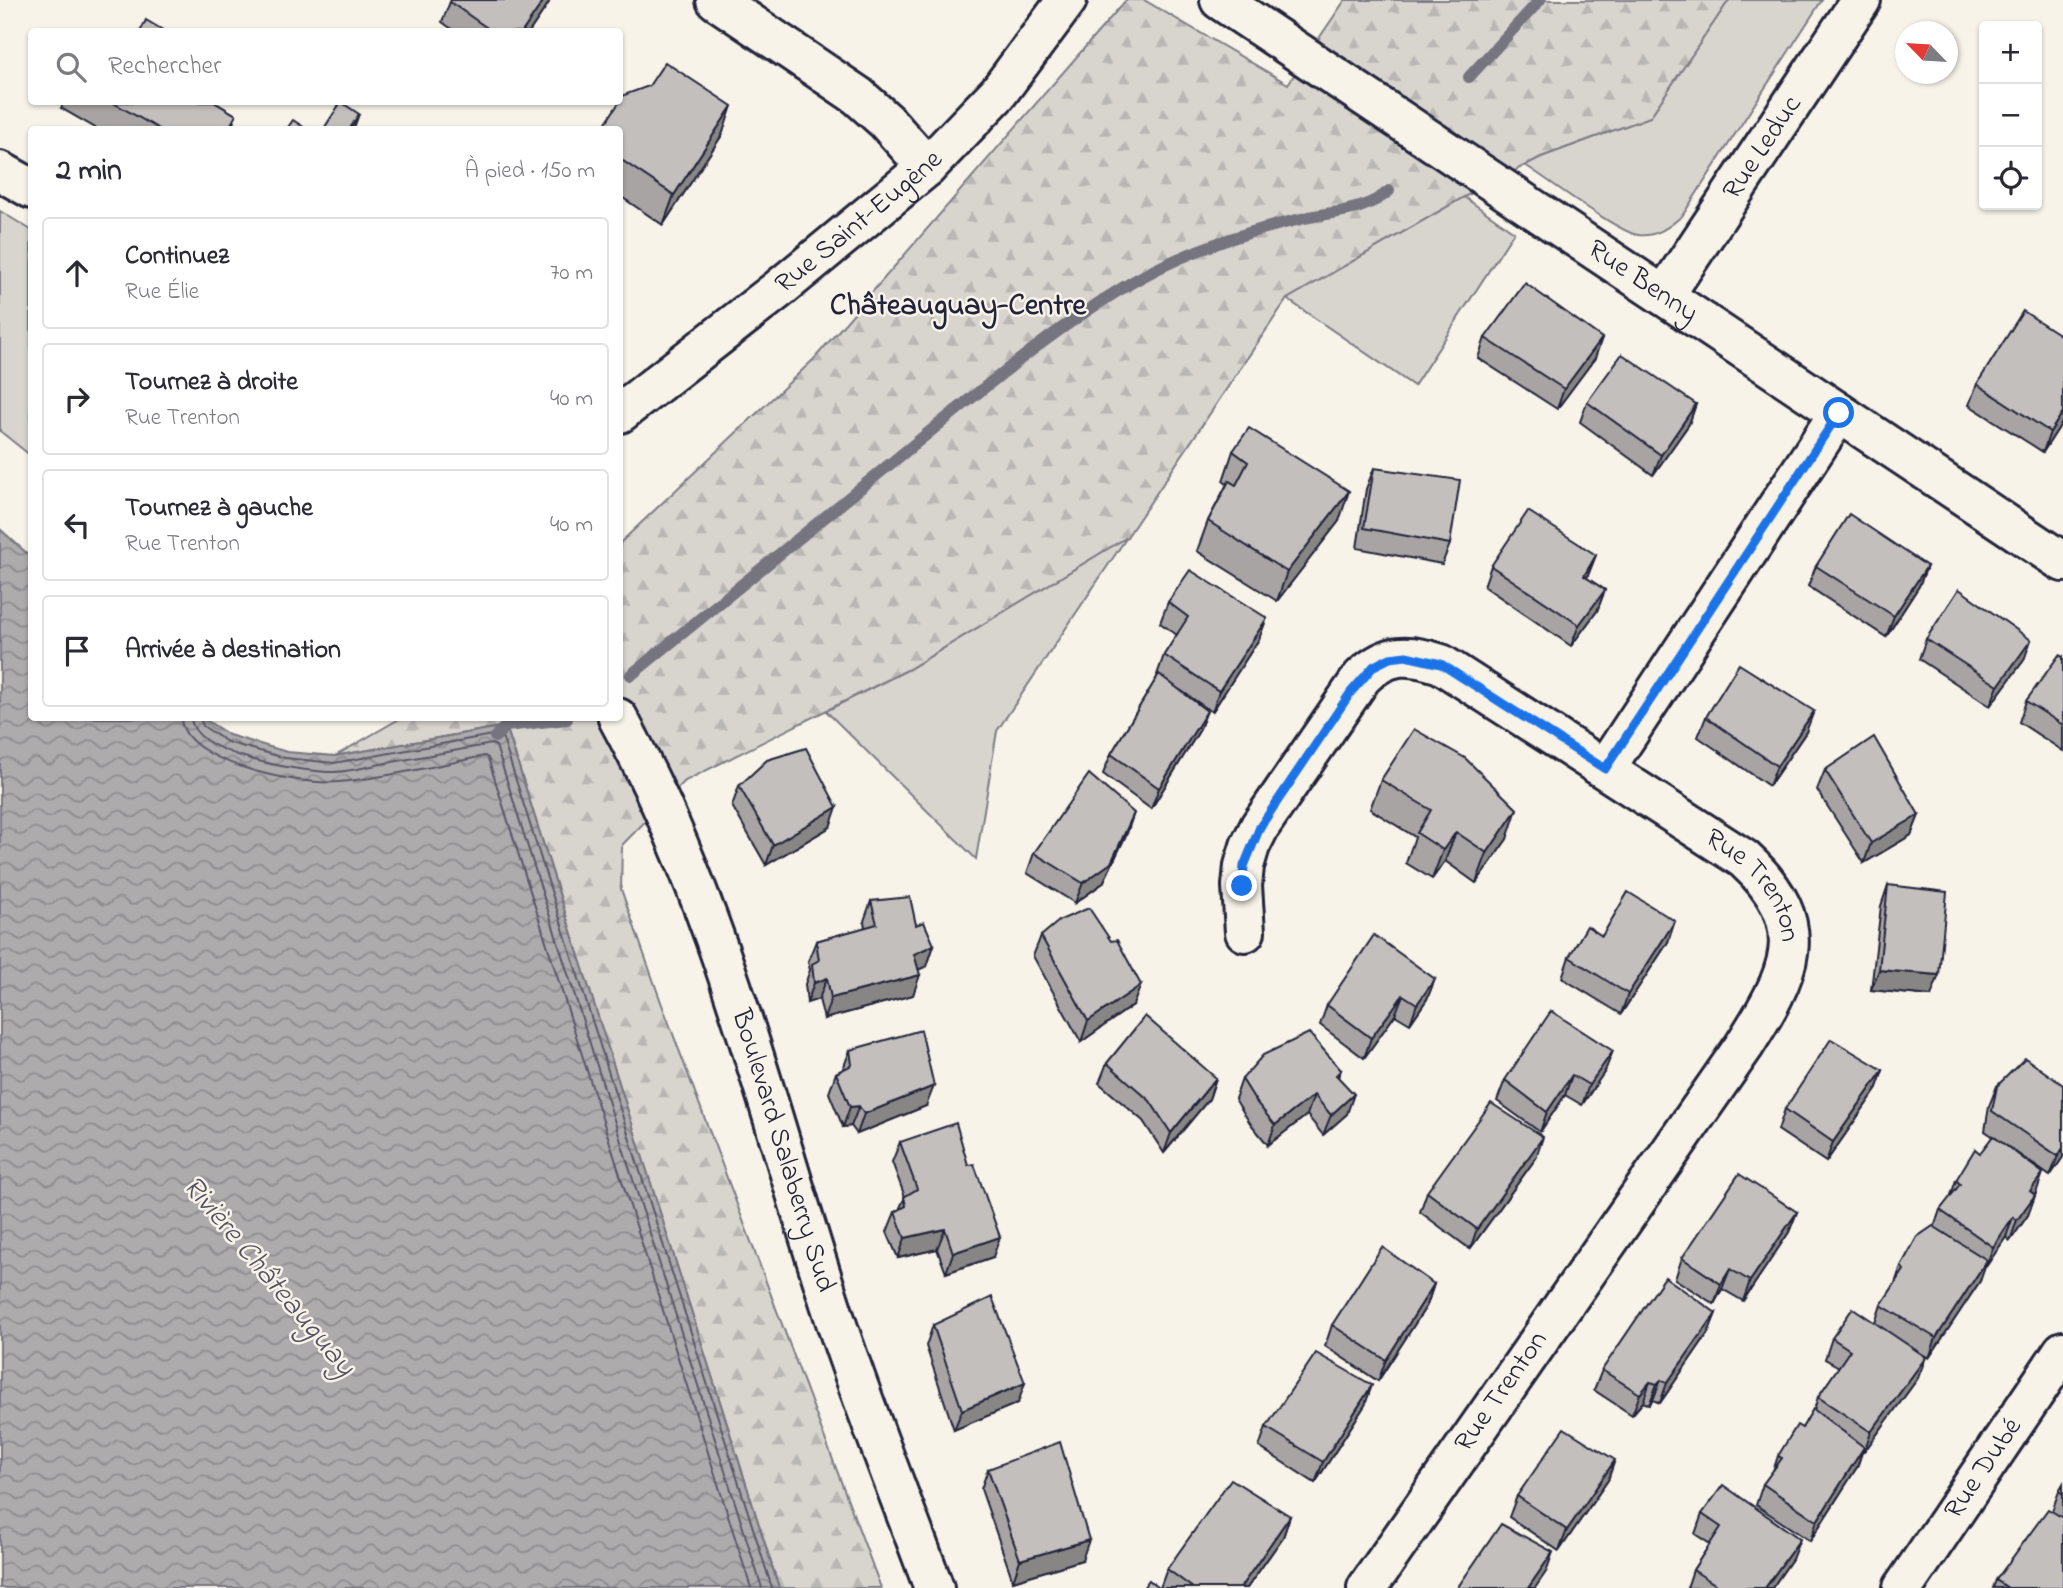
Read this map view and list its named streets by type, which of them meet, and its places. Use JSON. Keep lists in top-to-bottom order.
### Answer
{
  "streets": {
    "street": [
      "Rue Leduc",
      "Rue Saint-Eugène",
      "Rue Benny",
      "Rue Trenton",
      "Boulevard Salaberry Sud",
      "Rue Dubé"
    ]
  },
  "crossings": [
    ["Rue Leduc", "Rue Benny"]
  ],
  "districts": ["Châteauguay-Centre"],
  "water": ["Rivière Châteauguay"],
  "north": "top left",
  "page": {
    "map_buttons": ["+", "−"],
    "search": "Rechercher",
    "heading": ["2 min", "À pied · 150 m"],
    "list": [
      ["Continuez", "Rue Élie", "70 m"],
      ["Tournez à droite", "Rue Trenton", "40 m"],
      ["Tournez à gauche", "Rue Trenton", "40 m"],
      "Arrivée à destination"
    ]
  }
}
